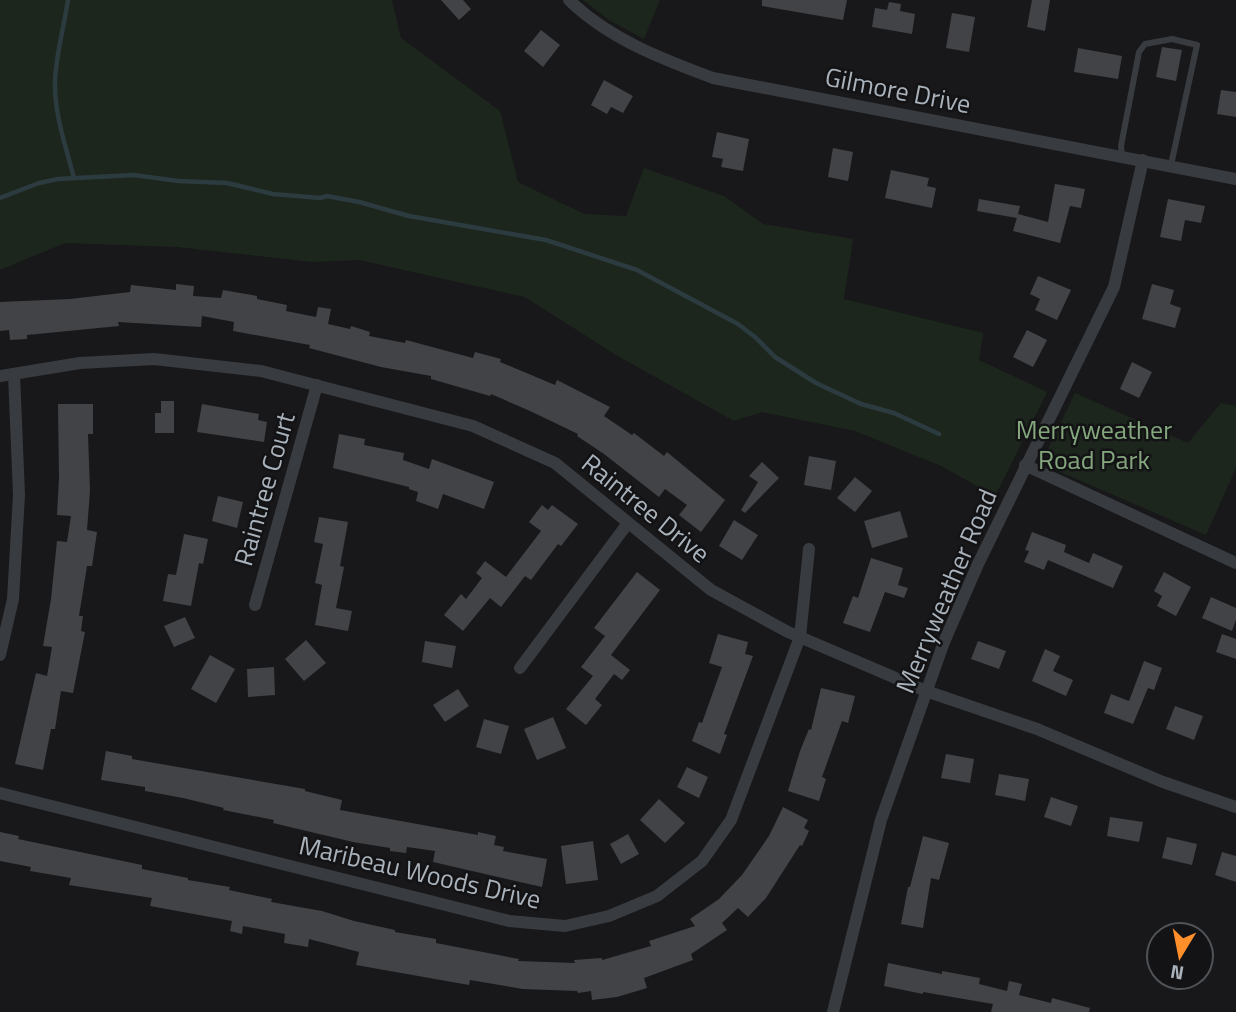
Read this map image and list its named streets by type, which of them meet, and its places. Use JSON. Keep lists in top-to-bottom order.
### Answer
{
  "streets": {
    "street": [
      "Gilmore Drive",
      "Raintree Court",
      "Raintree Drive",
      "Merryweather Road",
      "Maribeau Woods Drive"
    ]
  },
  "crossings": [
    ["Gilmore Drive", "Merryweather Road"],
    ["Raintree Court", "Raintree Drive"],
    ["Raintree Drive", "Merryweather Road"],
    ["Raintree Drive", "Maribeau Woods Drive"]
  ],
  "parks": ["Merryweather Road Park"],
  "north": "bottom"
}
